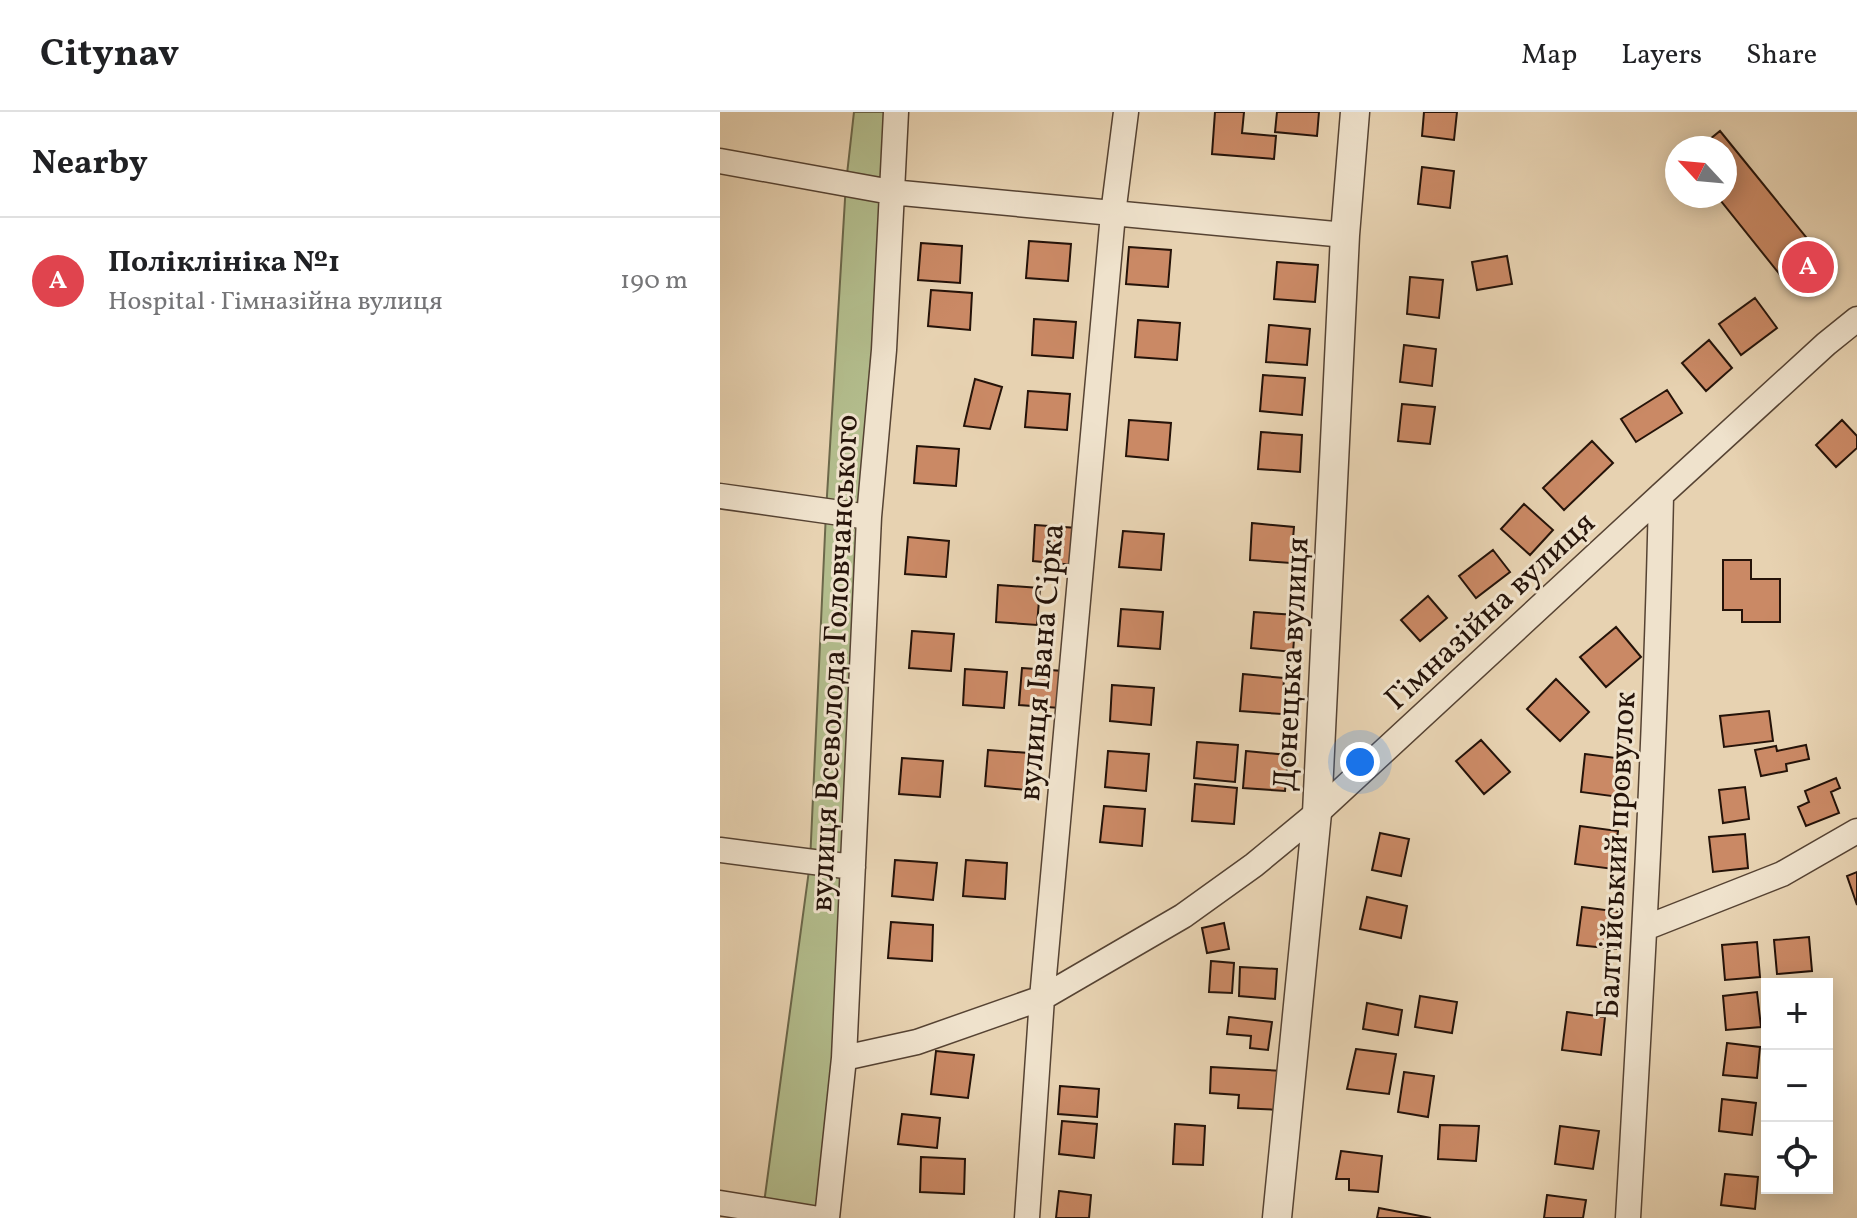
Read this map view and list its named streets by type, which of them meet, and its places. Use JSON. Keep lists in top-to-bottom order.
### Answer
{
  "streets": {
    "street": [
      "Гімназійна вулиця",
      "вулиця Івана Сірка",
      "вулиця Всеволода Головчанського",
      "Донецька вулиця",
      "Балтійський провулок"
    ]
  },
  "crossings": [
    ["Гімназійна вулиця", "вулиця Івана Сірка"],
    ["Гімназійна вулиця", "вулиця Всеволода Головчанського"],
    ["Гімназійна вулиця", "Донецька вулиця"],
    ["Гімназійна вулиця", "Балтійський провулок"]
  ],
  "north": "top left",
  "page": {
    "header": "Citynav",
    "nav": ["Map", "Layers", "Share"],
    "heading": "Nearby",
    "list": [
      {
        "mark": "A",
        "name": "Поліклініка №1",
        "note": "Hospital · Гімназійна вулиця",
        "value": "190 m"
      }
    ],
    "pins": "A",
    "map_buttons": ["+", "−"]
  }
}
